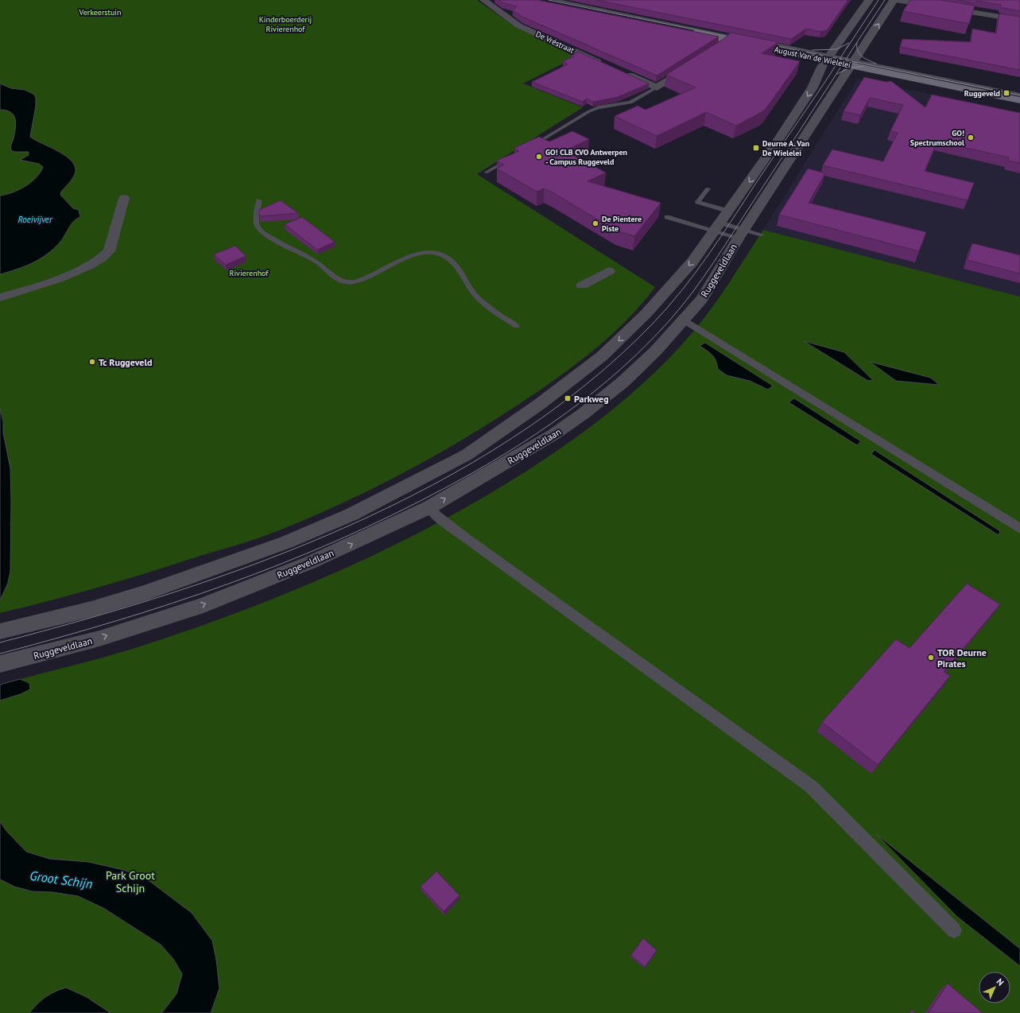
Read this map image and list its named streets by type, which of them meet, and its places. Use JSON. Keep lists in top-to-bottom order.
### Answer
{
  "streets": {
    "main road": ["August Van de Wielelei"],
    "street": ["De Vréstraat", "Ruggeveldlaan"]
  },
  "crossings": [
    ["August Van de Wielelei", "Ruggeveldlaan"]
  ],
  "water": ["Roeivijver", "Groot Schijn"],
  "parks": [
    "Verkeerstuin",
    "Kinderboerderij Rivierenhof",
    "Rivierenhof",
    "Park Groot Schijn"
  ],
  "places": {
    "transit": ["Ruggeveld", "Deurne A. Van De Wielelei", "Parkweg"],
    "other": [
      "GO! Spectrumschool",
      "GO! CLB CVO Antwerpen - Campus Ruggeveld",
      "De Pientere Piste",
      "Tc Ruggeveld",
      "TOR Deurne Pirates"
    ]
  },
  "north": "top right"
}
